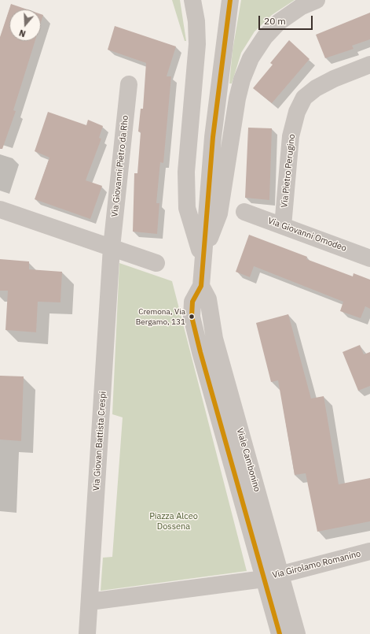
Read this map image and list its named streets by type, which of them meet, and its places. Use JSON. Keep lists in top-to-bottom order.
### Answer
{
  "streets": {
    "street": [
      "Via Giovanni Pietro da Rho",
      "Via Pietro Perugino",
      "Via Giovanni Omodeo",
      "Via Giovan Battista Crespi",
      "Viale Cambonino",
      "Via Girolamo Romanino"
    ]
  },
  "crossings": [
    ["Via Giovanni Pietro da Rho", "Via Giovan Battista Crespi"],
    ["Via Pietro Perugino", "Via Giovanni Omodeo"],
    ["Viale Cambonino", "Via Girolamo Romanino"]
  ],
  "parks": ["Piazza Alceo Dossena"],
  "places": ["Cremona, Via Bergamo, 131"],
  "scale_bar": "20 m",
  "north": "bottom"
}
